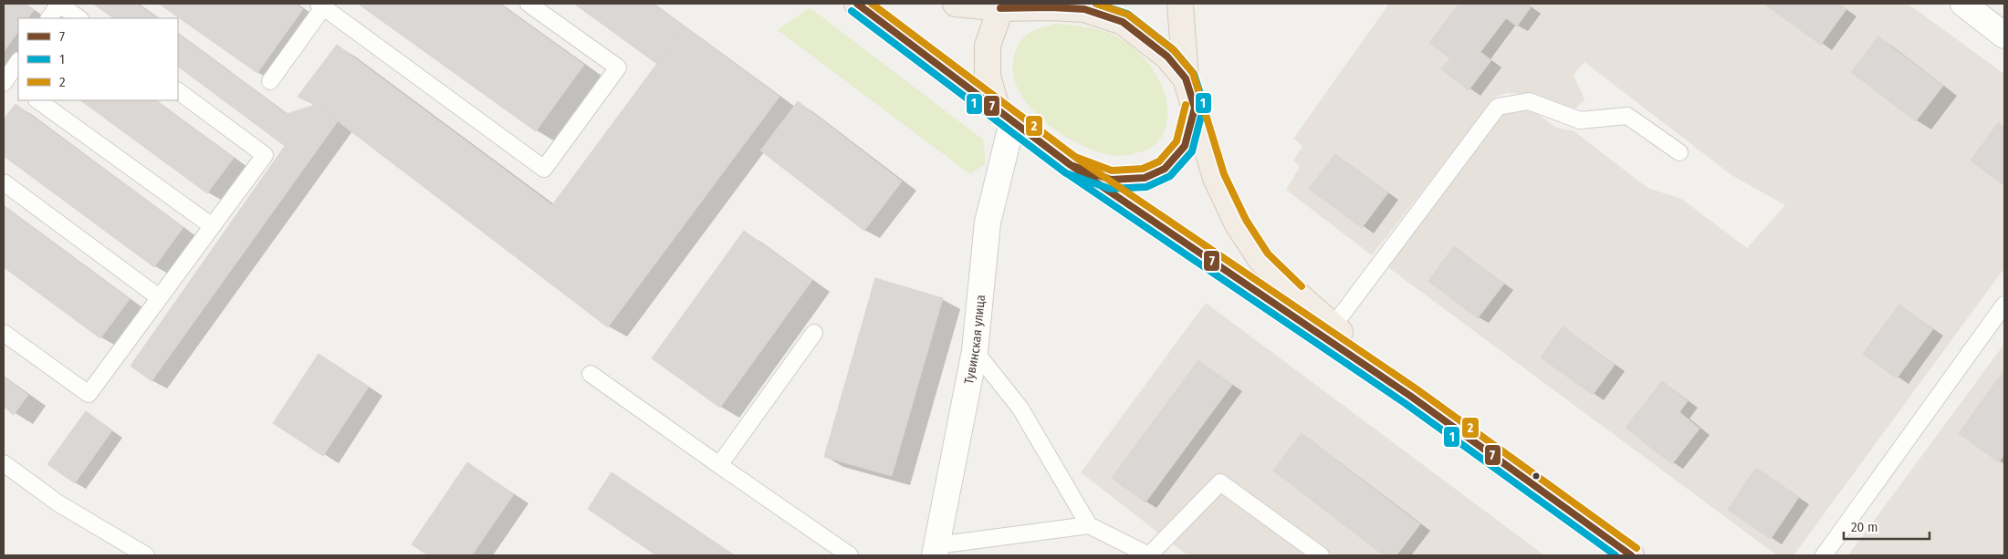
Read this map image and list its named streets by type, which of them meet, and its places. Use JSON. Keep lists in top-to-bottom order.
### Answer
{
  "streets": {
    "street": ["Тувинская улица"]
  },
  "lines": ["transit line 7", "transit line 1", "transit line 2"],
  "legend": ["7", "1", "2"],
  "scale_bar": "20 m"
}
